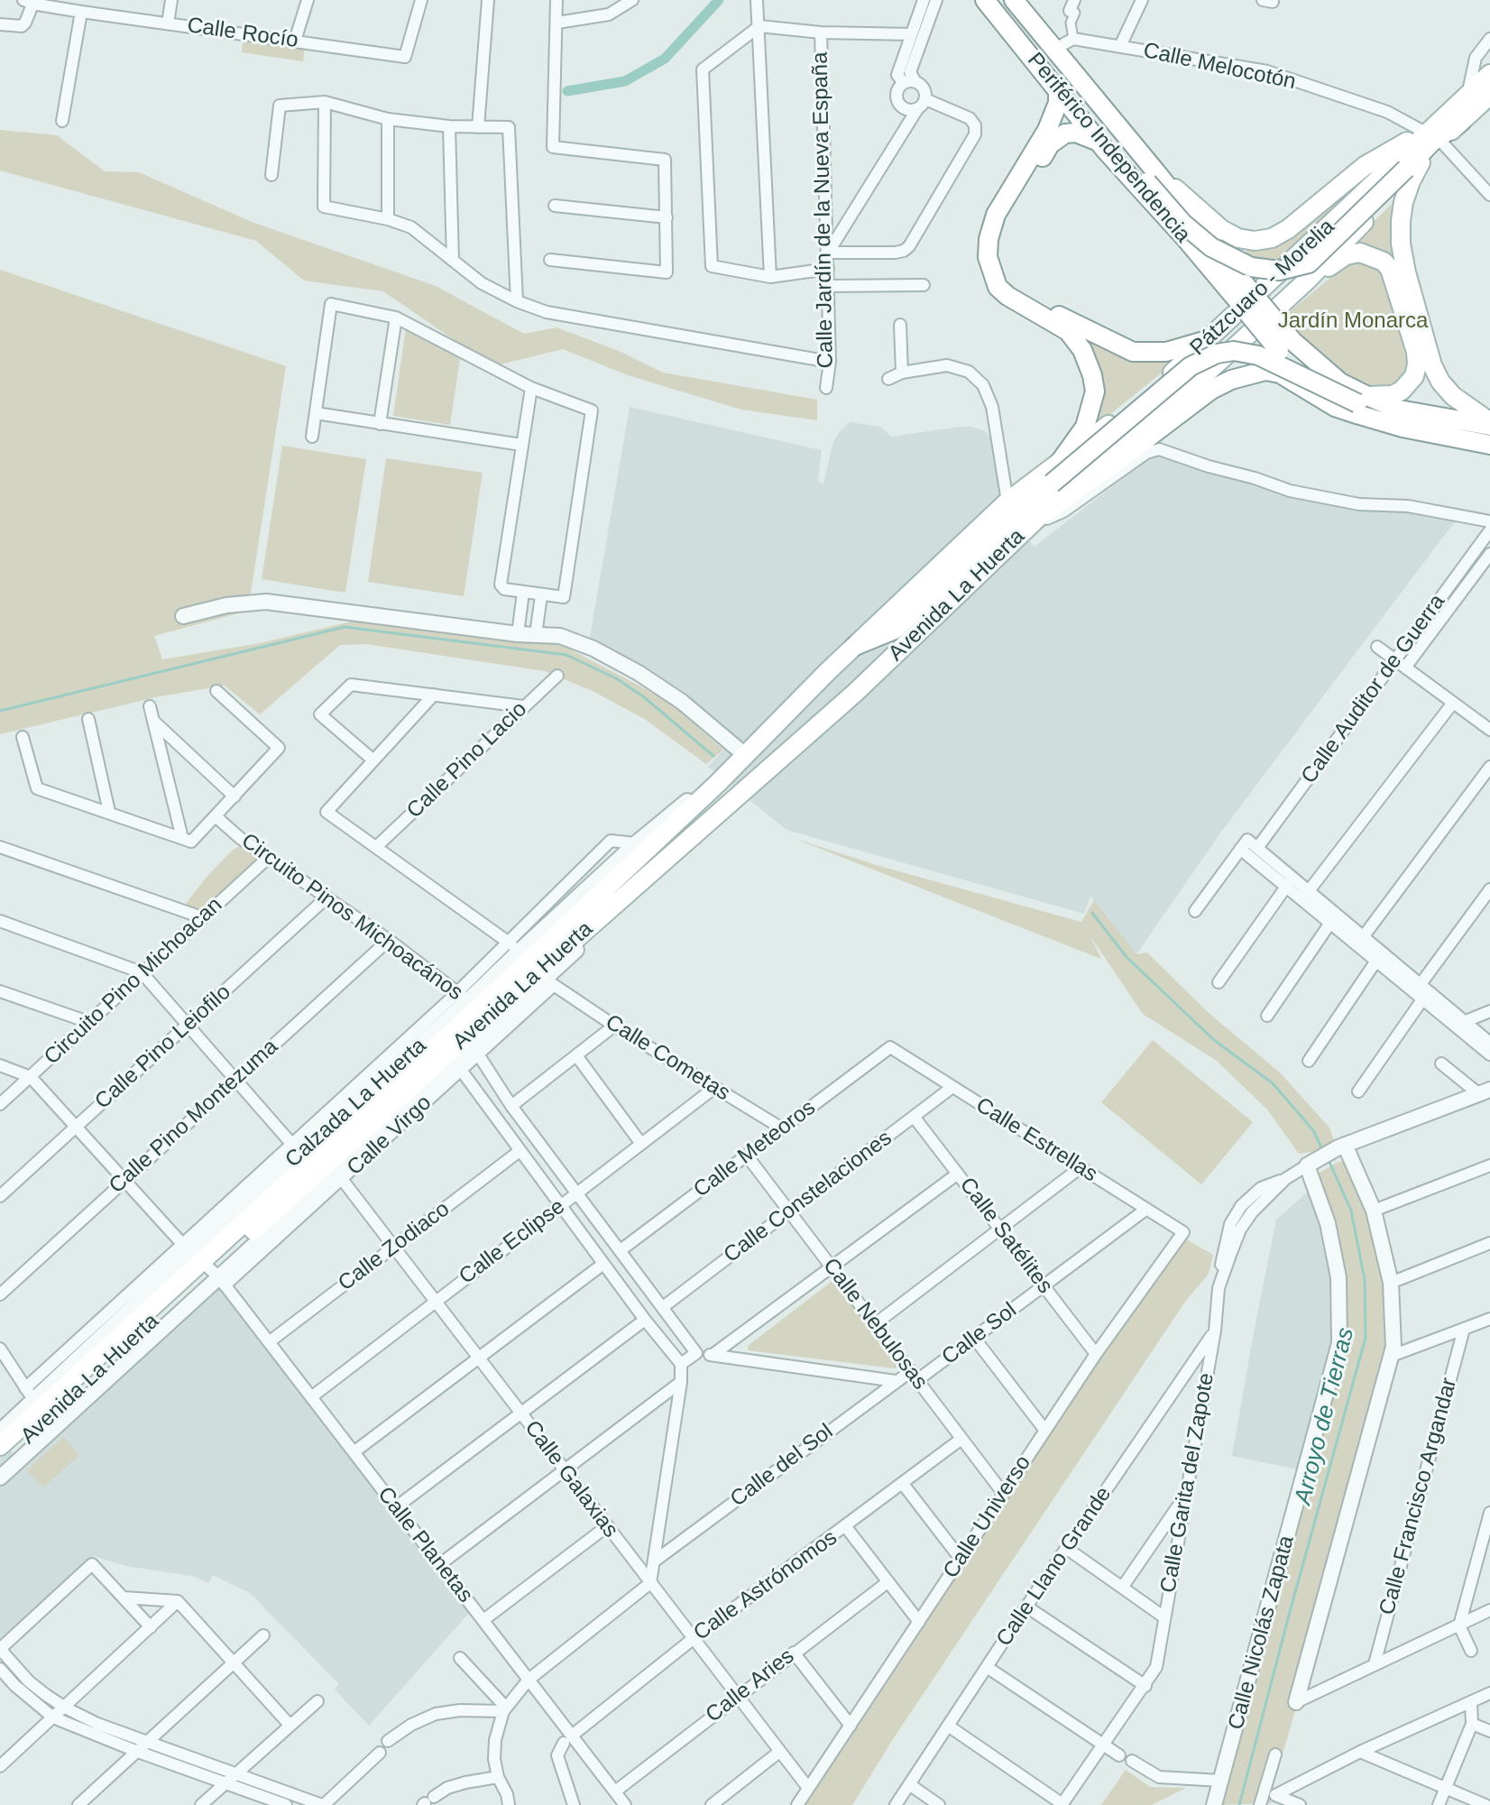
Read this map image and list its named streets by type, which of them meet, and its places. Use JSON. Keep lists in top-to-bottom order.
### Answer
{
  "streets": {
    "main road": ["Periférico Independencia", "Pátzcuaro - Morelia", "Avenida La Huerta"],
    "street": [
      "Calle Rocío",
      "Calle Melocotón",
      "Calle Jardín de la Nueva España",
      "Calle Auditor de Guerra",
      "Calle Pino Lacio",
      "Circuito Pinos Michoacános",
      "Circuito Pino Michoacan",
      "Calle Pino Leiofilo",
      "Calle Cometas",
      "Calzada La Huerta",
      "Calle Pino Montezuma",
      "Calle Estrellas",
      "Calle Meteoros",
      "Calle Constelaciones",
      "Calle Satélites",
      "Calle Eclipse",
      "Calle Zodiaco",
      "Calle Nebulosas",
      "Calle Sol",
      "Calle del Sol",
      "Calle Galaxias",
      "Calle Garita del Zapote",
      "Calle Francisco Argandar",
      "Calle Universo",
      "Calle Planetas",
      "Calle Llano Grande",
      "Calle Astrónomos",
      "Calle Nicolás Zapata",
      "Calle Aries"
    ]
  },
  "crossings": [
    ["Pátzcuaro - Morelia", "Avenida La Huerta"],
    ["Avenida La Huerta", "Circuito Pinos Michoacános"],
    ["Avenida La Huerta", "Calle Cometas"],
    ["Avenida La Huerta", "Calzada La Huerta"],
    ["Avenida La Huerta", "Calle Galaxias"],
    ["Avenida La Huerta", "Calle Planetas"],
    ["Circuito Pinos Michoacános", "Circuito Pino Michoacan"],
    ["Circuito Pinos Michoacános", "Calle Pino Leiofilo"],
    ["Circuito Pinos Michoacános", "Calzada La Huerta"],
    ["Circuito Pinos Michoacános", "Calle Pino Montezuma"],
    ["Circuito Pino Michoacan", "Calle Planetas"],
    ["Calle Pino Leiofilo", "Calle Planetas"],
    ["Calle Cometas", "Calle Meteoros"],
    ["Calle Cometas", "Calle Eclipse"],
    ["Calzada La Huerta", "Calle Planetas"],
    ["Calle Pino Montezuma", "Calle Planetas"],
    ["Calle Estrellas", "Calle Meteoros"],
    ["Calle Estrellas", "Calle Constelaciones"],
    ["Calle Estrellas", "Calle Sol"],
    ["Calle Estrellas", "Calle Universo"],
    ["Calle Meteoros", "Calle Nebulosas"],
    ["Calle Constelaciones", "Calle Satélites"],
    ["Calle Constelaciones", "Calle Nebulosas"],
    ["Calle Satélites", "Calle Sol"],
    ["Calle Satélites", "Calle Universo"],
    ["Calle Eclipse", "Calle Galaxias"],
    ["Calle Eclipse", "Calle Planetas"],
    ["Calle Zodiaco", "Calle Galaxias"],
    ["Calle Zodiaco", "Calle Planetas"],
    ["Calle Nebulosas", "Calle Sol"],
    ["Calle Nebulosas", "Calle del Sol"],
    ["Calle Nebulosas", "Calle Universo"],
    ["Calle Nebulosas", "Calle Astrónomos"],
    ["Calle Sol", "Calle del Sol"],
    ["Calle Galaxias", "Calle Universo"],
    ["Calle Galaxias", "Calle Astrónomos"],
    ["Calle Galaxias", "Calle Aries"],
    ["Calle Garita del Zapote", "Calle Llano Grande"],
    ["Calle Garita del Zapote", "Calle Nicolás Zapata"],
    ["Calle Planetas", "Calle Astrónomos"],
    ["Calle Planetas", "Calle Aries"]
  ],
  "water": ["Arroyo de Tierras"],
  "parks": ["Jardín Monarca"]
}
